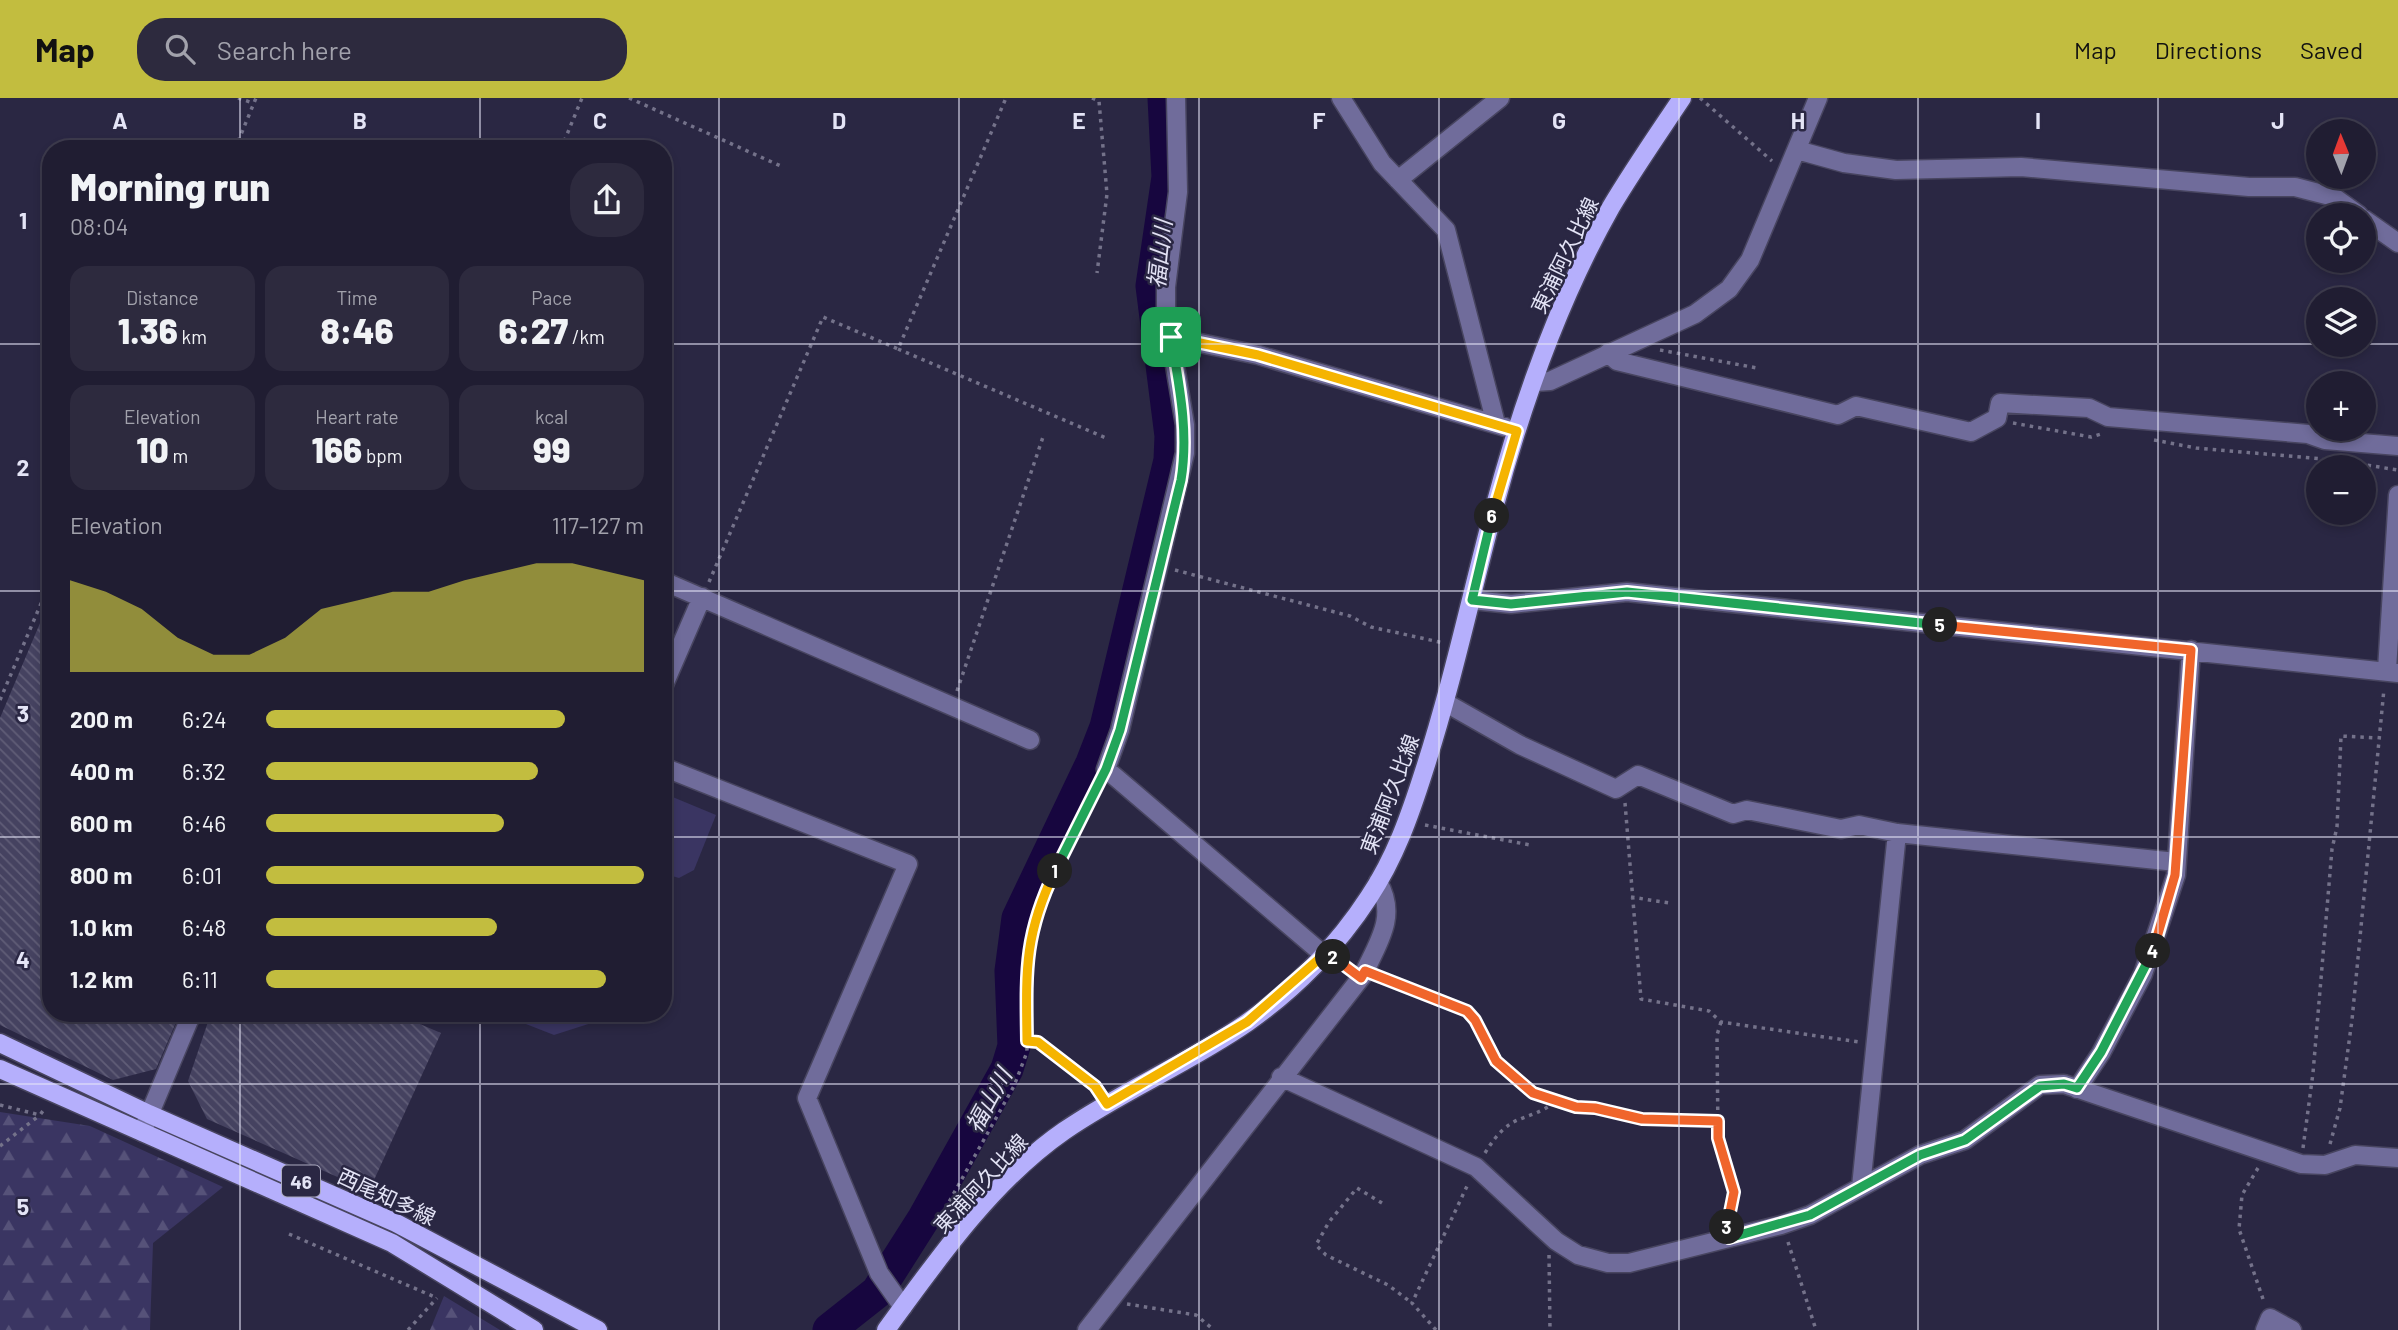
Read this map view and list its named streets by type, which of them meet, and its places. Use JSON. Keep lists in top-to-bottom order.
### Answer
{
  "streets": {
    "main road": ["東浦阿久比線", "46", "西尾知多線"]
  },
  "water": ["福山川"],
  "north": "top",
  "page": {
    "header": "Map",
    "search": "Search here",
    "nav": ["Map", "Directions", "Saved"],
    "map_buttons": ["+", "−"],
    "heading": ["Morning run", "08:04"],
    "stats": [
      ["Distance", "1.36 km"],
      ["Time", "8:46"],
      ["Pace", "6:27 /km"],
      ["Elevation", "10 m"],
      ["Heart rate", "166 bpm"],
      ["kcal", "99"]
    ],
    "chart": ["Elevation", "117–127 m"],
    "pins": [
      "6",
      "5",
      "1",
      "4",
      "2",
      "3"
    ],
    "list": [
      {
        "name": "200 m",
        "note": "6:24"
      },
      {
        "name": "400 m",
        "note": "6:32"
      },
      {
        "name": "600 m",
        "note": "6:46"
      },
      {
        "name": "800 m",
        "note": "6:01"
      },
      {
        "name": "1.0 km",
        "note": "6:48"
      },
      {
        "name": "1.2 km",
        "note": "6:11"
      }
    ]
  },
  "grid": {
    "columns": [
      "A",
      "B",
      "C",
      "D",
      "E",
      "F",
      "G",
      "H",
      "I",
      "J"
    ],
    "rows": [
      "1",
      "2",
      "3",
      "4",
      "5"
    ]
  }
}
